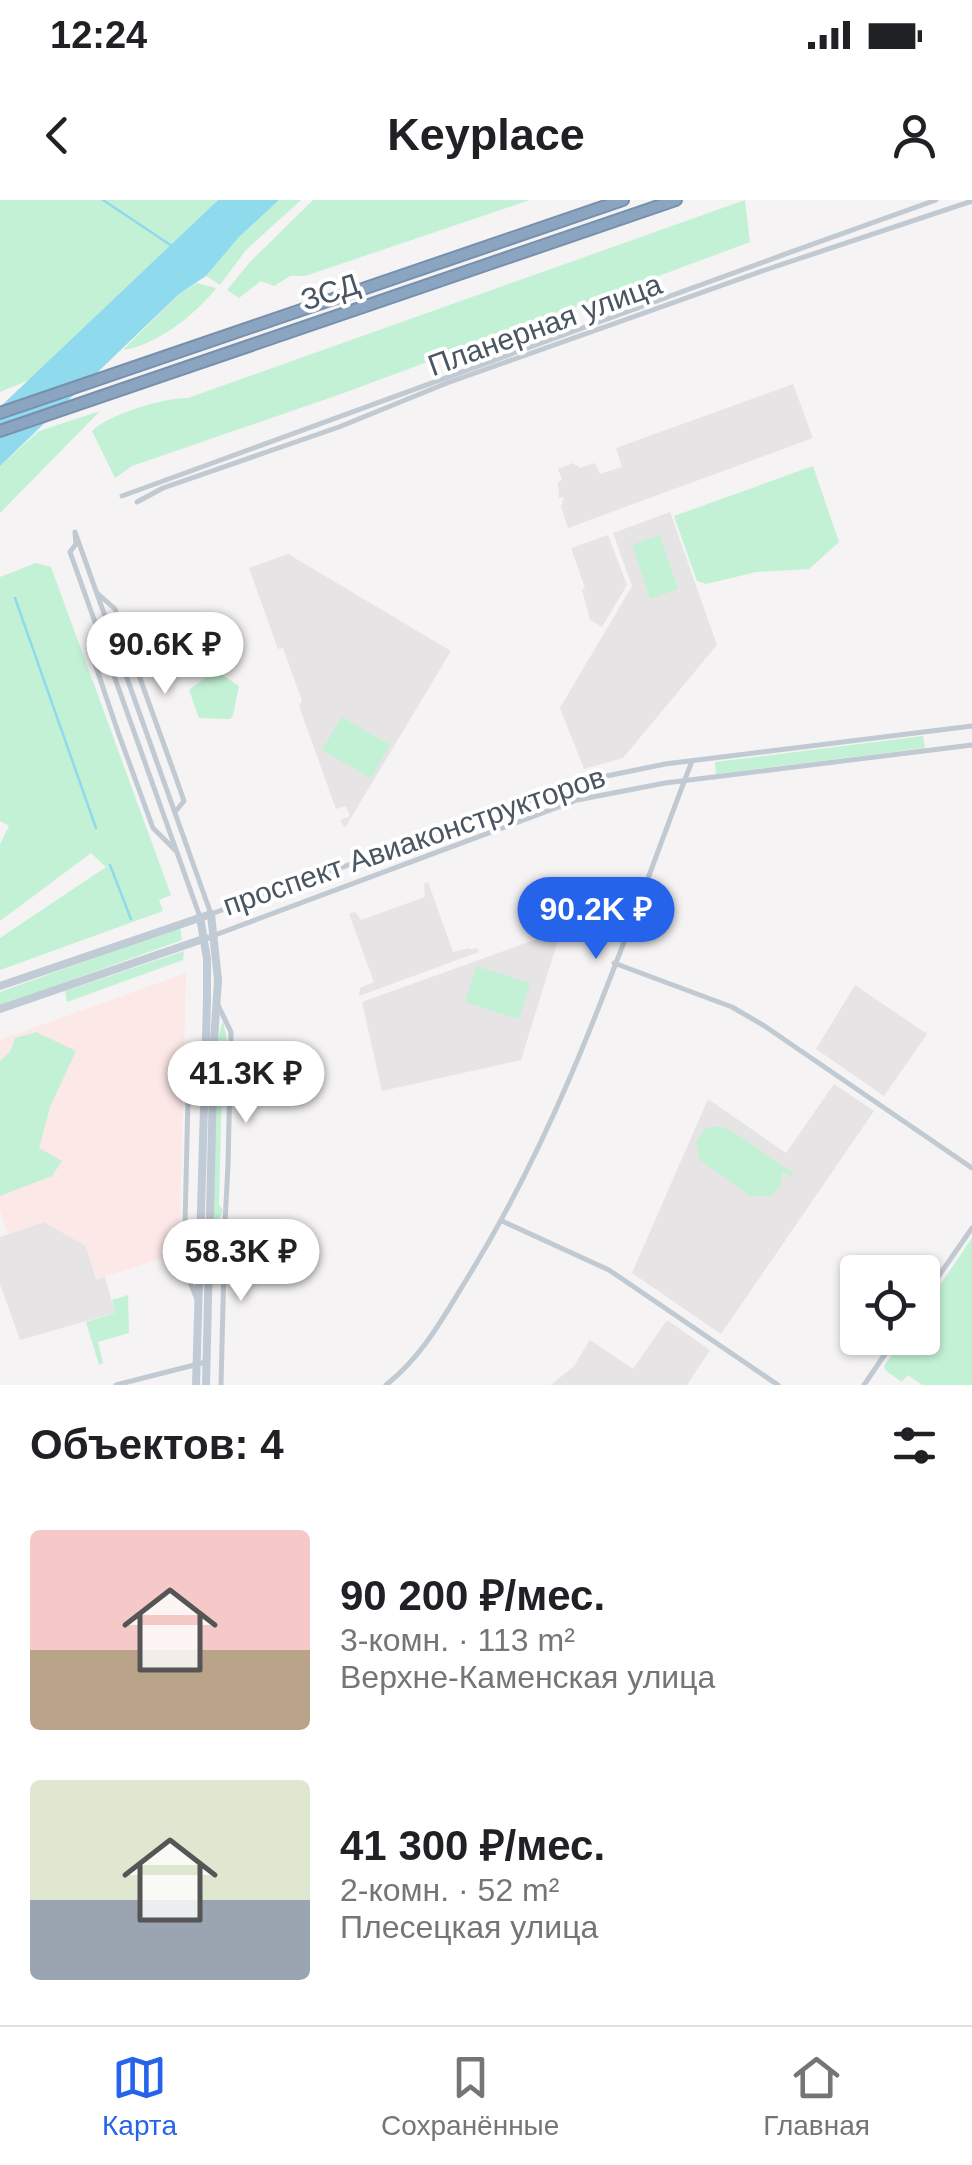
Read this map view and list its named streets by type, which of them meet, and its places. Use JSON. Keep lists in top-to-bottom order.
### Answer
{
  "streets": {
    "highway": ["ЗСД"],
    "street": ["Планерная улица", "проспект Авиаконструкторов"]
  },
  "page": {
    "status": "12:24",
    "header": "Keyplace",
    "price": [
      "90.6K ₽",
      "90.2K ₽",
      "41.3K ₽",
      "58.3K ₽"
    ],
    "heading": "Объектов: 4",
    "list": [
      {
        "name": "90 200 ₽/мес.",
        "note": "3-комн. · 113 m² · Верхне-Каменская улица"
      },
      {
        "name": "41 300 ₽/мес.",
        "note": "2-комн. · 52 m² · Плесецкая улица"
      }
    ],
    "tabs": ["Карта", "Сохранённые", "Главная"]
  }
}
